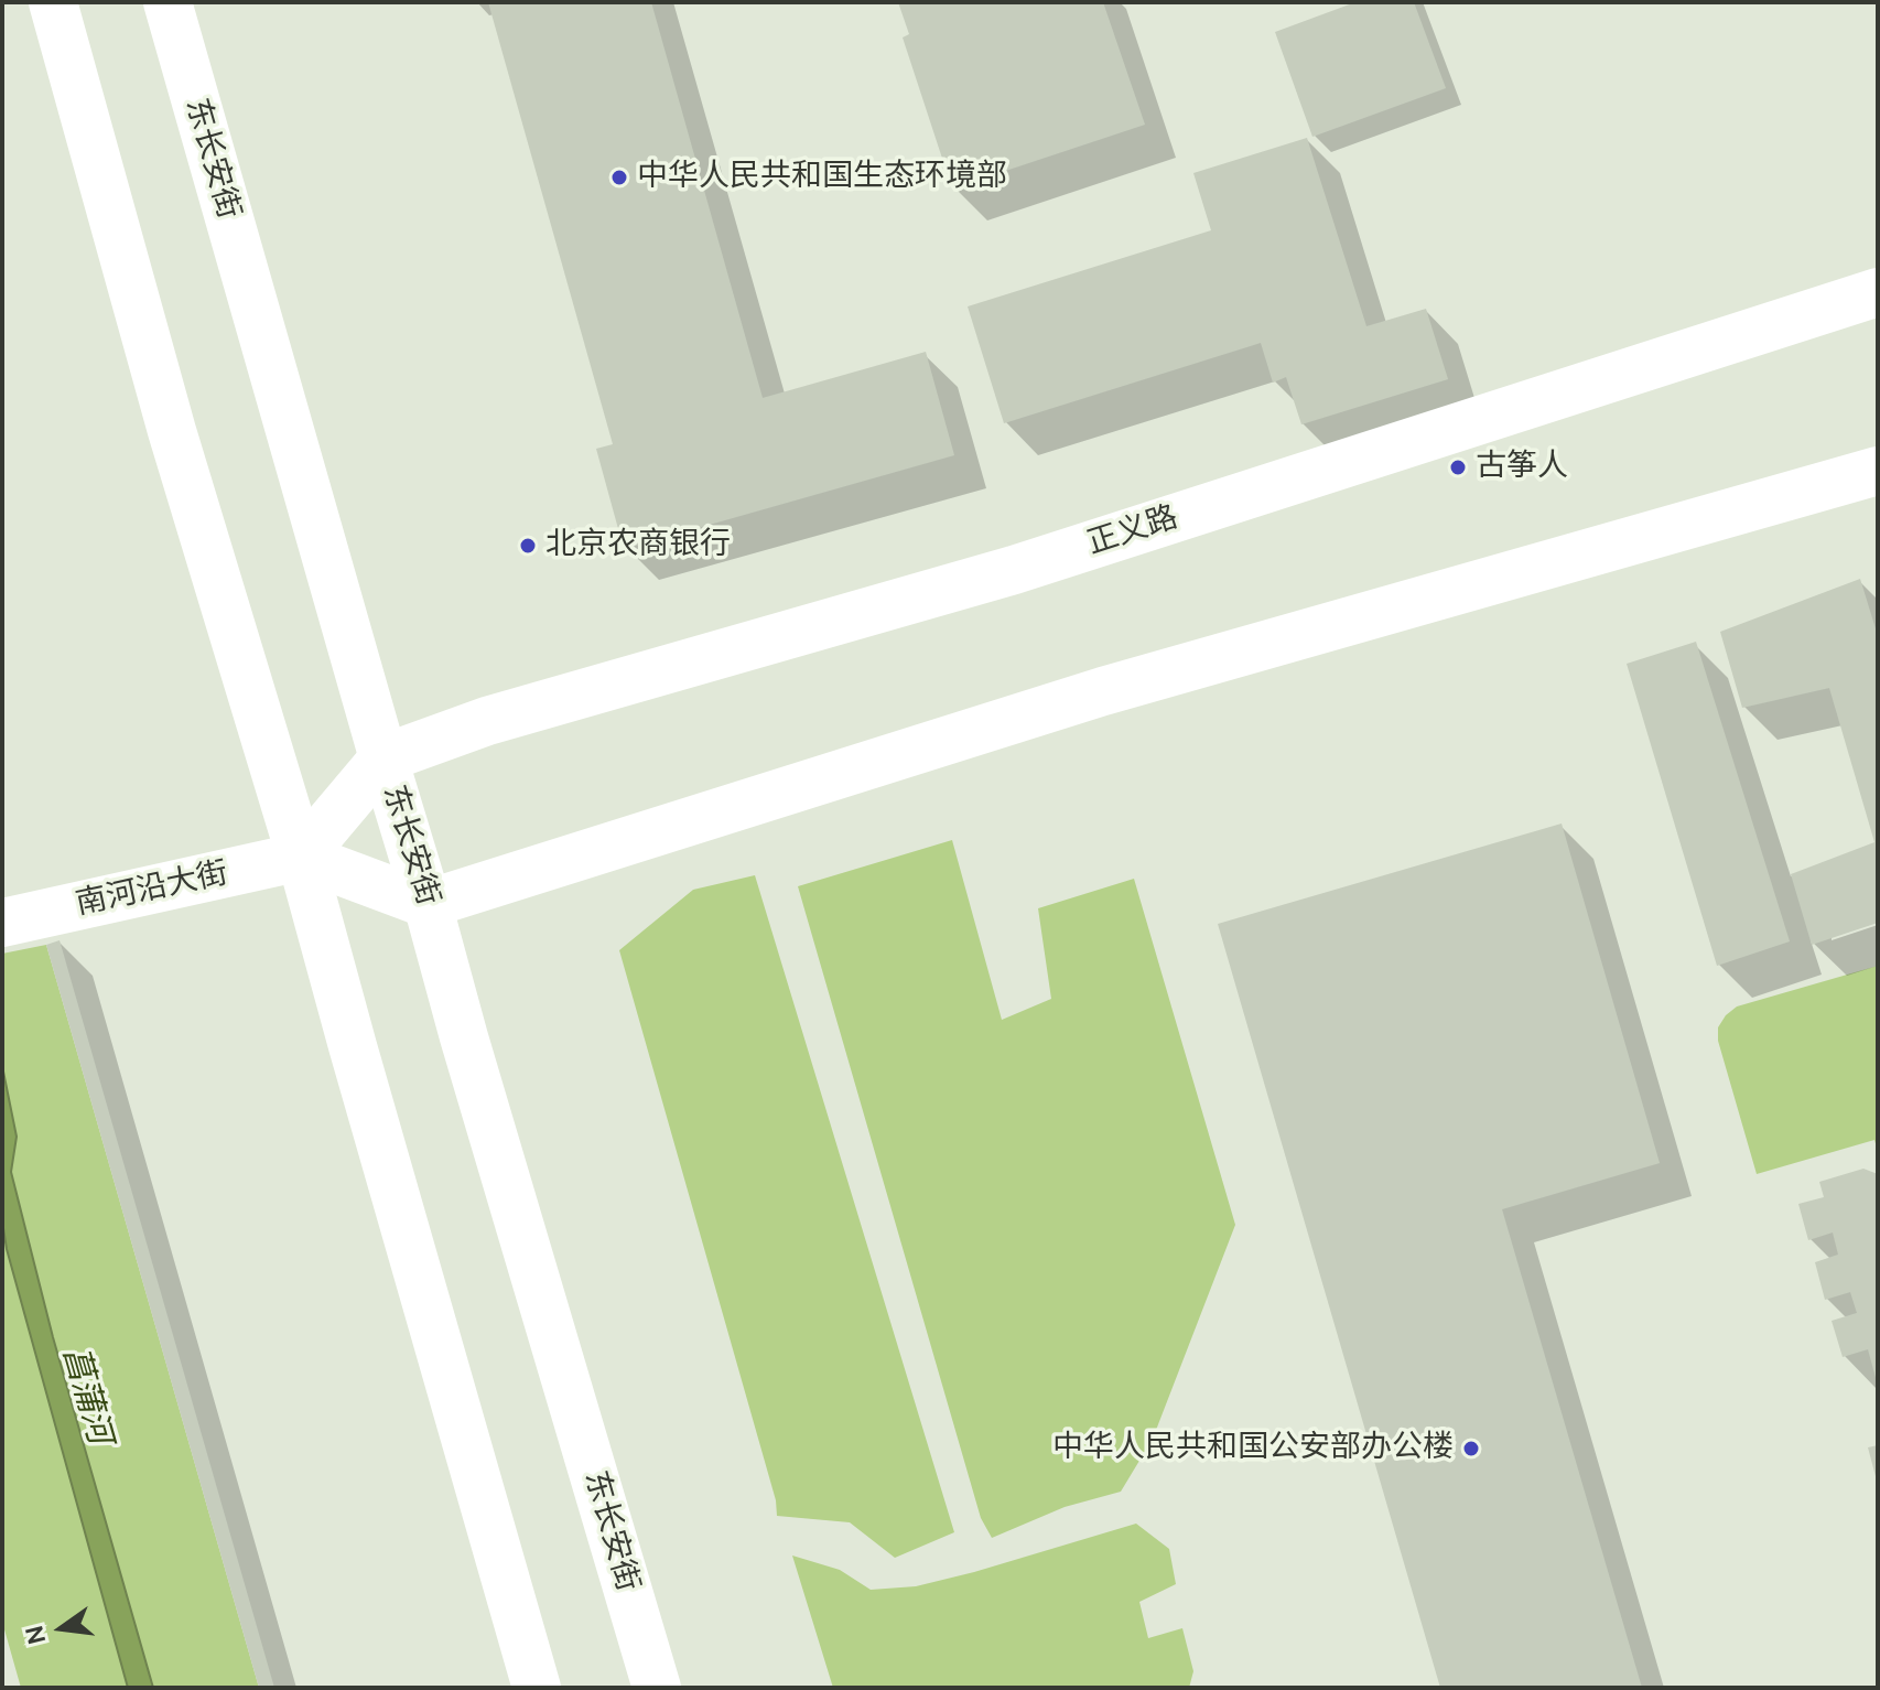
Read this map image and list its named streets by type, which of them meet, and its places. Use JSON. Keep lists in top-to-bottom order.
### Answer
{
  "streets": {
    "main road": ["东长安街", "正义路", "南河沿大街"]
  },
  "crossings": [
    ["东长安街", "正义路"]
  ],
  "water": ["菖蒲河"],
  "places": [
    "中华人民共和国生态环境部",
    "古筝人",
    "北京农商银行",
    "中华人民共和国公安部办公楼"
  ],
  "north": "left"
}
